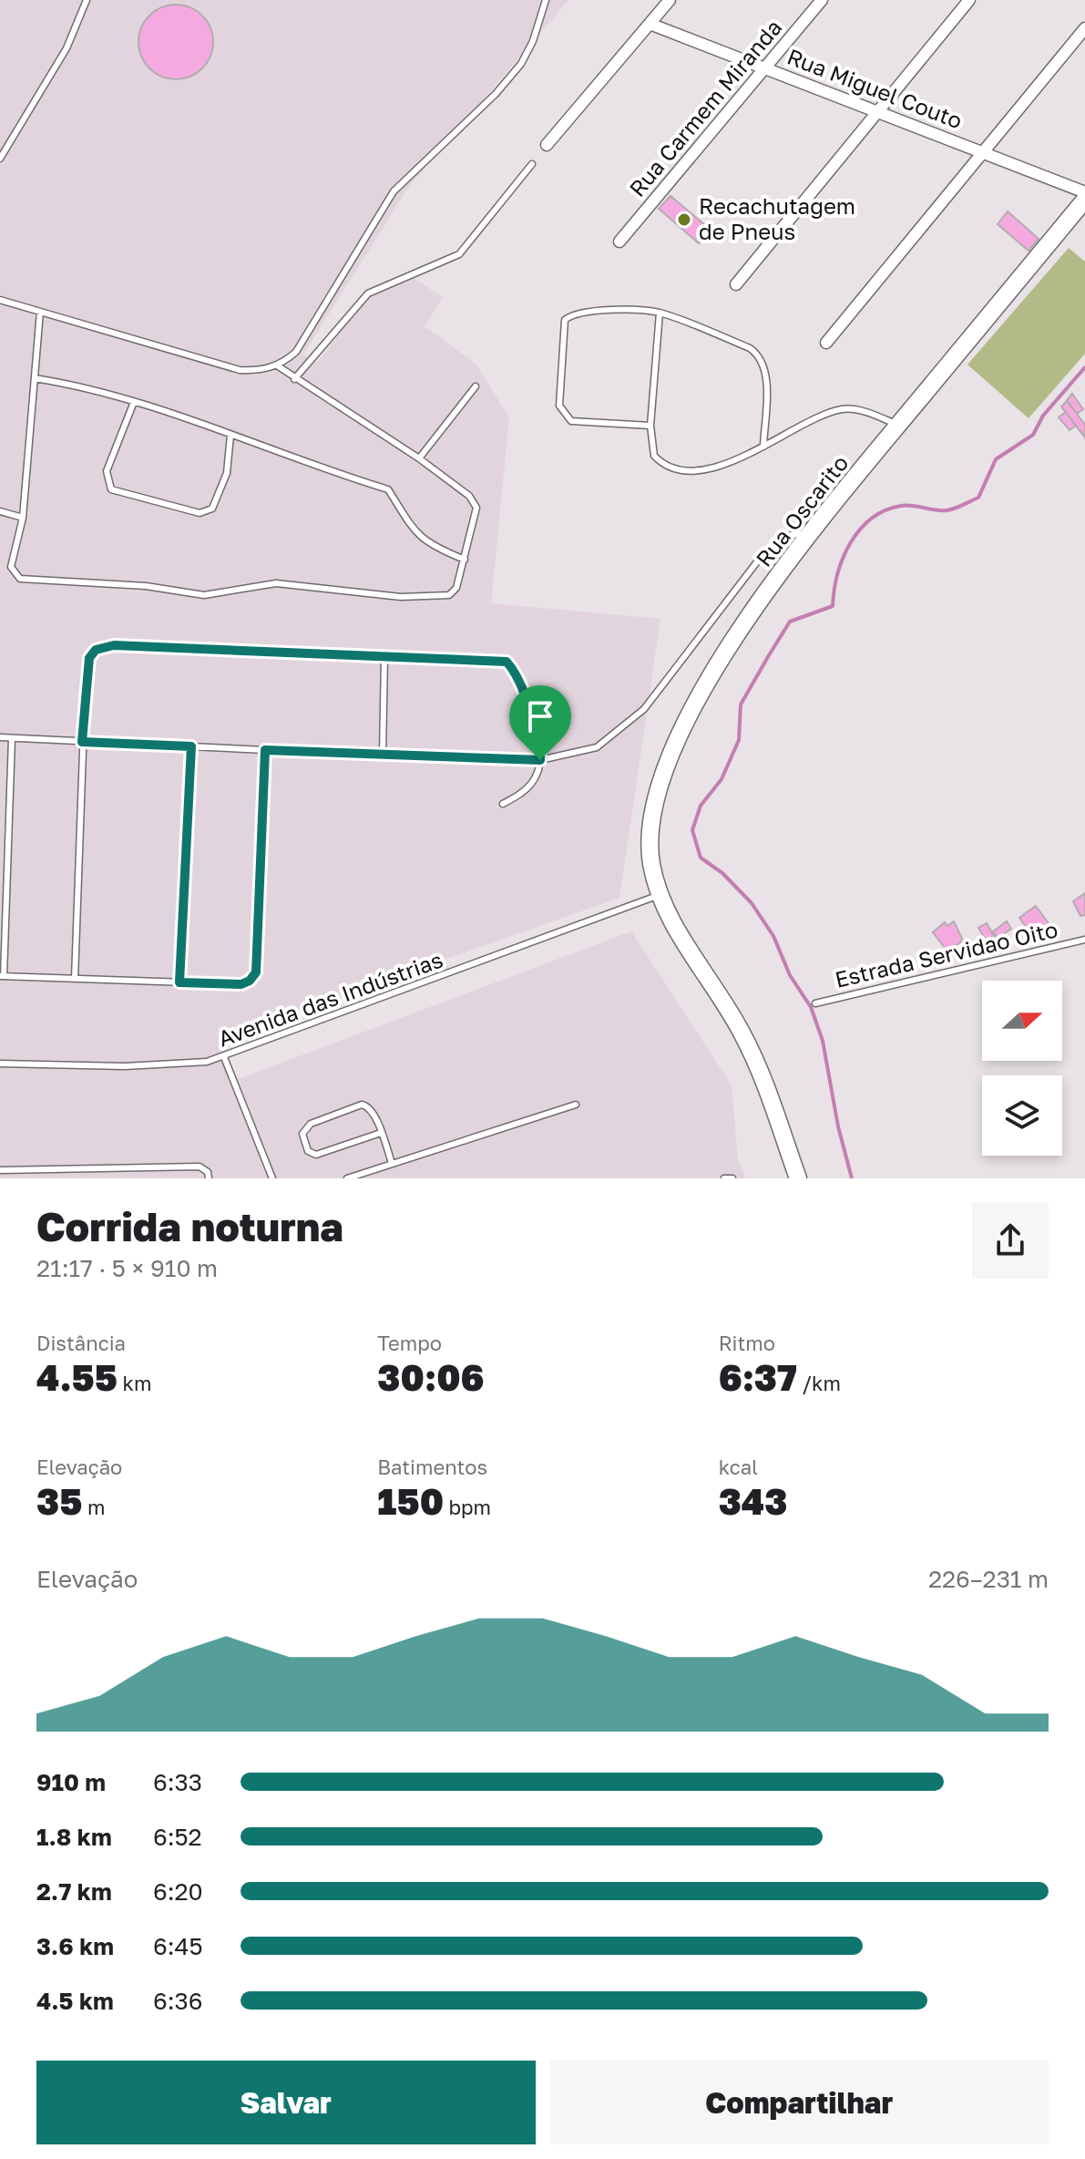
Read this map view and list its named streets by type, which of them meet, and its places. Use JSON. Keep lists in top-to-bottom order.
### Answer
{
  "streets": {
    "main road": ["Rua Oscarito"],
    "street": ["Rua Miguel Couto", "Rua Carmem Miranda"],
    "lane": ["Estrada Servidao Oito", "Avenida das Indústrias"]
  },
  "crossings": [
    ["Rua Miguel Couto", "Rua Carmem Miranda"],
    ["Rua Oscarito", "Avenida das Indústrias"]
  ],
  "places": ["Recachutagem de Pneus"],
  "north": "right",
  "page": {
    "heading": ["Corrida noturna", "21:17 · 5 × 910 m"],
    "stats": [
      ["Distância", "4.55 km"],
      ["Tempo", "30:06"],
      ["Ritmo", "6:37 /km"],
      ["Elevação", "35 m"],
      ["Batimentos", "150 bpm"],
      ["kcal", "343"]
    ],
    "chart": ["Elevação", "226–231 m"],
    "list": [
      {
        "name": "910 m",
        "note": "6:33"
      },
      {
        "name": "1.8 km",
        "note": "6:52"
      },
      {
        "name": "2.7 km",
        "note": "6:20"
      },
      {
        "name": "3.6 km",
        "note": "6:45"
      },
      {
        "name": "4.5 km",
        "note": "6:36"
      }
    ],
    "buttons": ["Salvar", "Compartilhar"]
  }
}
